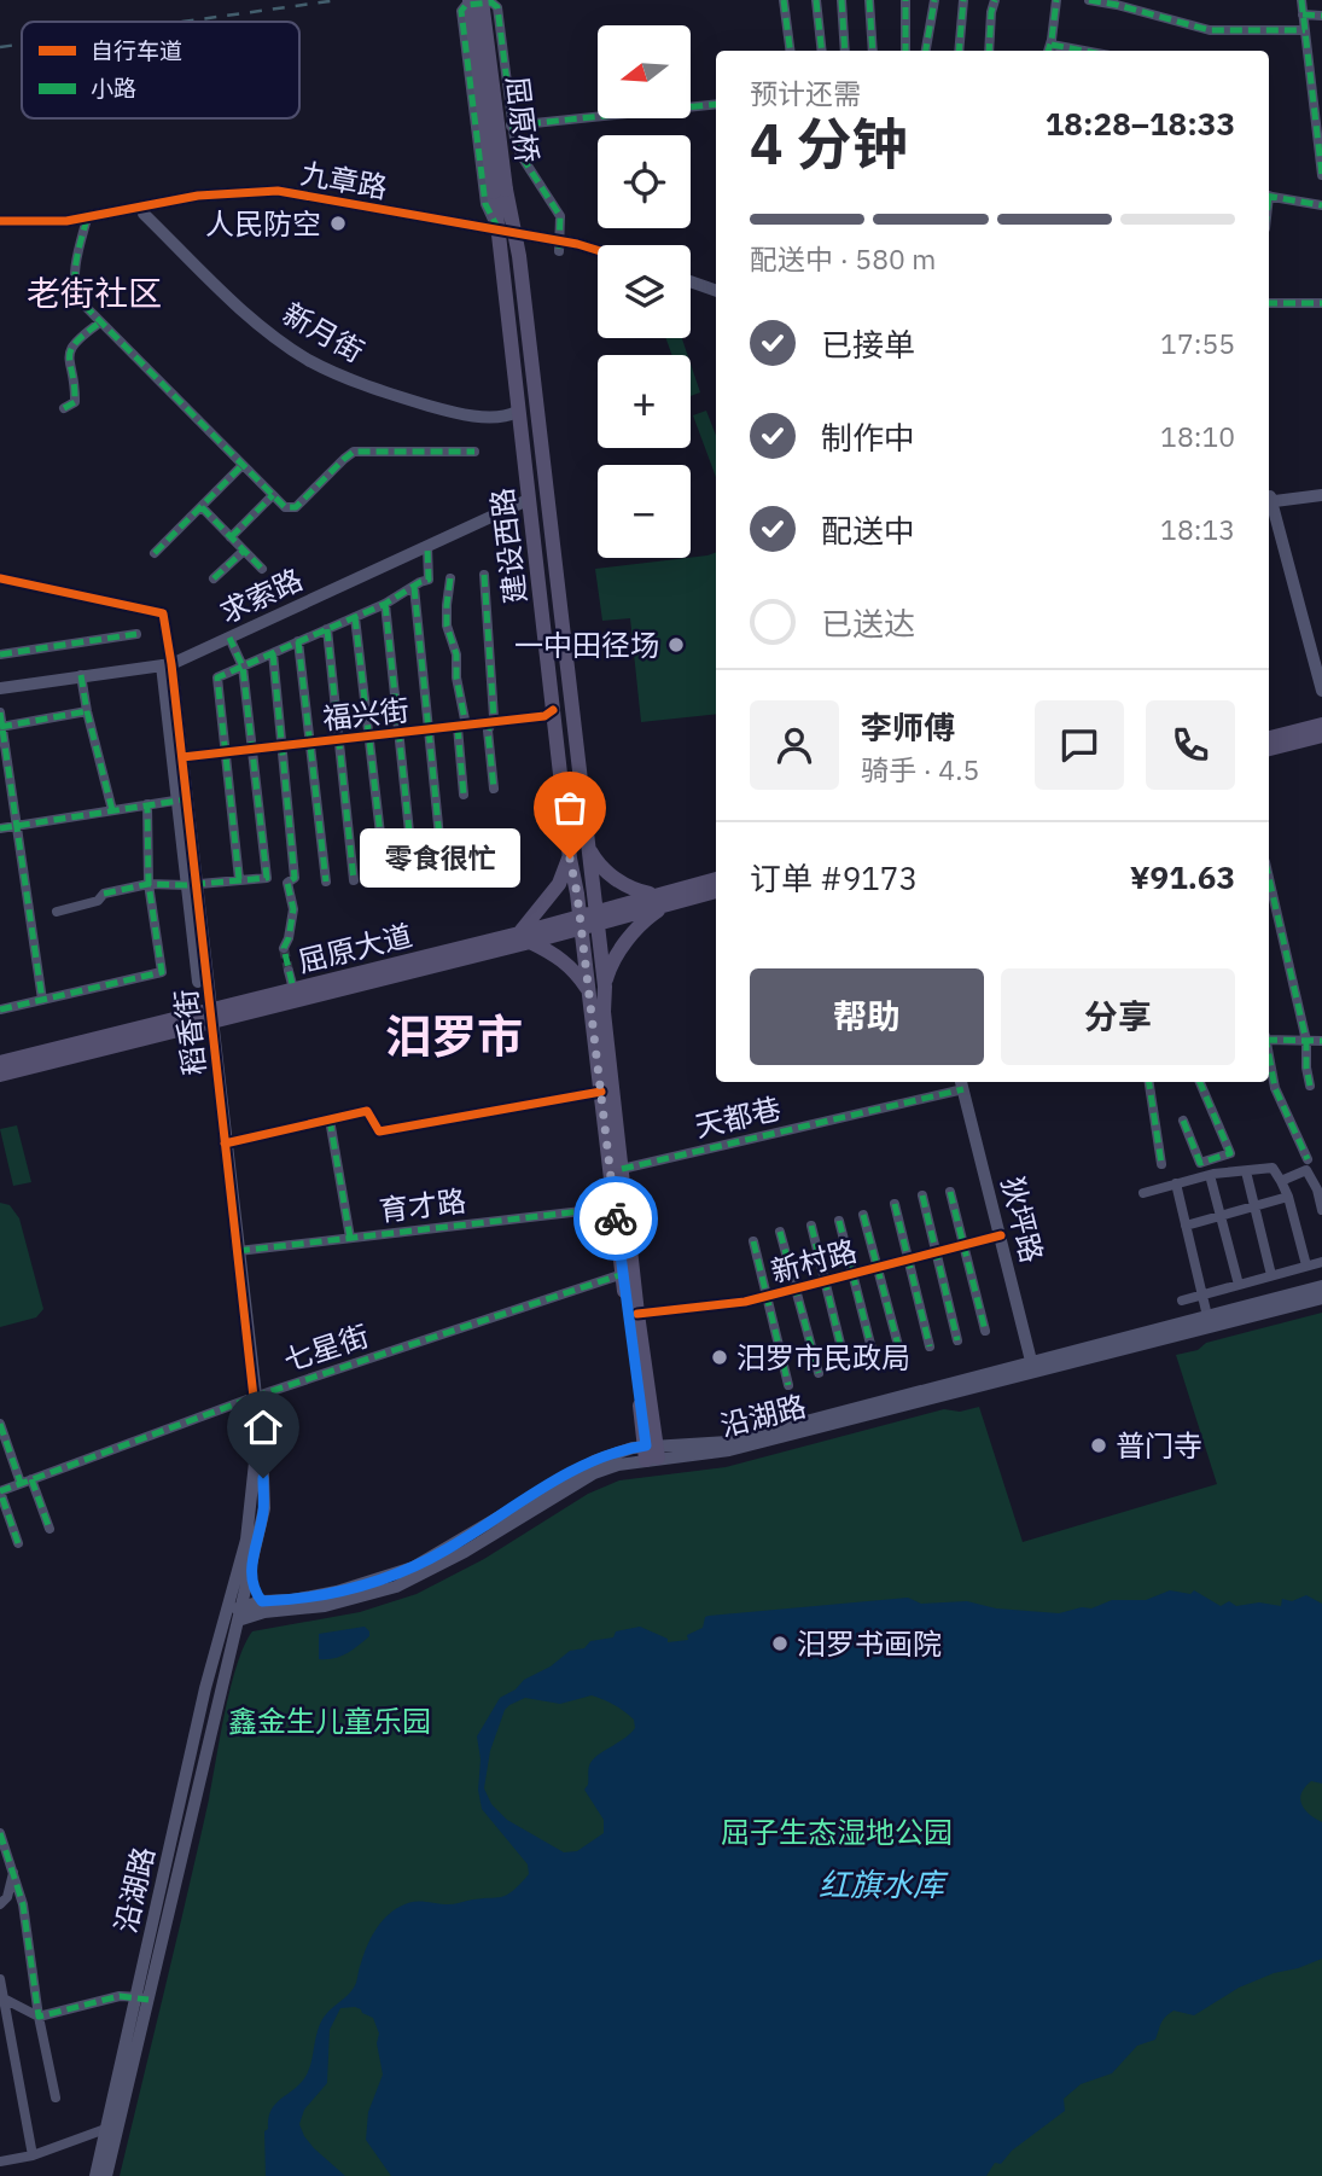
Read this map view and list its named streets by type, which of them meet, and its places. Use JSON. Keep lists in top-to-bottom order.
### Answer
{
  "streets": {
    "main road": ["屈原桥", "建设西路", "屈原大道"],
    "street": [
      "九章路",
      "新月街",
      "求索路",
      "福兴街",
      "稻香街",
      "天都巷",
      "育才路",
      "狄坪路",
      "新村路",
      "七星街",
      "沿湖路"
    ]
  },
  "crossings": [
    ["屈原桥", "九章路"],
    ["屈原桥", "建设西路"],
    ["九章路", "新月街"],
    ["九章路", "建设西路"],
    ["新月街", "建设西路"],
    ["建设西路", "求索路"],
    ["建设西路", "福兴街"],
    ["建设西路", "屈原大道"],
    ["建设西路", "天都巷"],
    ["建设西路", "育才路"],
    ["建设西路", "新村路"],
    ["建设西路", "七星街"],
    ["建设西路", "沿湖路"],
    ["求索路", "稻香街"],
    ["福兴街", "稻香街"],
    ["屈原大道", "稻香街"],
    ["稻香街", "育才路"],
    ["稻香街", "七星街"],
    ["稻香街", "沿湖路"],
    ["天都巷", "狄坪路"],
    ["狄坪路", "新村路"],
    ["狄坪路", "沿湖路"],
    ["七星街", "沿湖路"]
  ],
  "districts": ["老街社区", "汨罗市"],
  "water": ["红旗水库"],
  "parks": ["鑫金生儿童乐园", "屈子生态湿地公园"],
  "places": [
    "人民防空",
    "一中田径场",
    "零食很忙",
    "汨罗市民政局",
    "普门寺",
    "汨罗书画院"
  ],
  "legend": ["自行车道", "小路"],
  "north": "left",
  "page": {
    "map_buttons": ["+", "−"],
    "heading": ["4 分钟", "预计还需", "18:28–18:33"],
    "panel": [
      "李师傅",
      "骑手 · 4.5",
      "订单 #9173",
      "¥91.63"
    ],
    "bar": "配送中 · 580 m",
    "list": [
      ["已接单", "17:55"],
      ["制作中", "18:10"],
      ["配送中", "18:13"],
      "已送达"
    ],
    "bubble": "零食很忙",
    "buttons": ["帮助", "分享"]
  }
}
